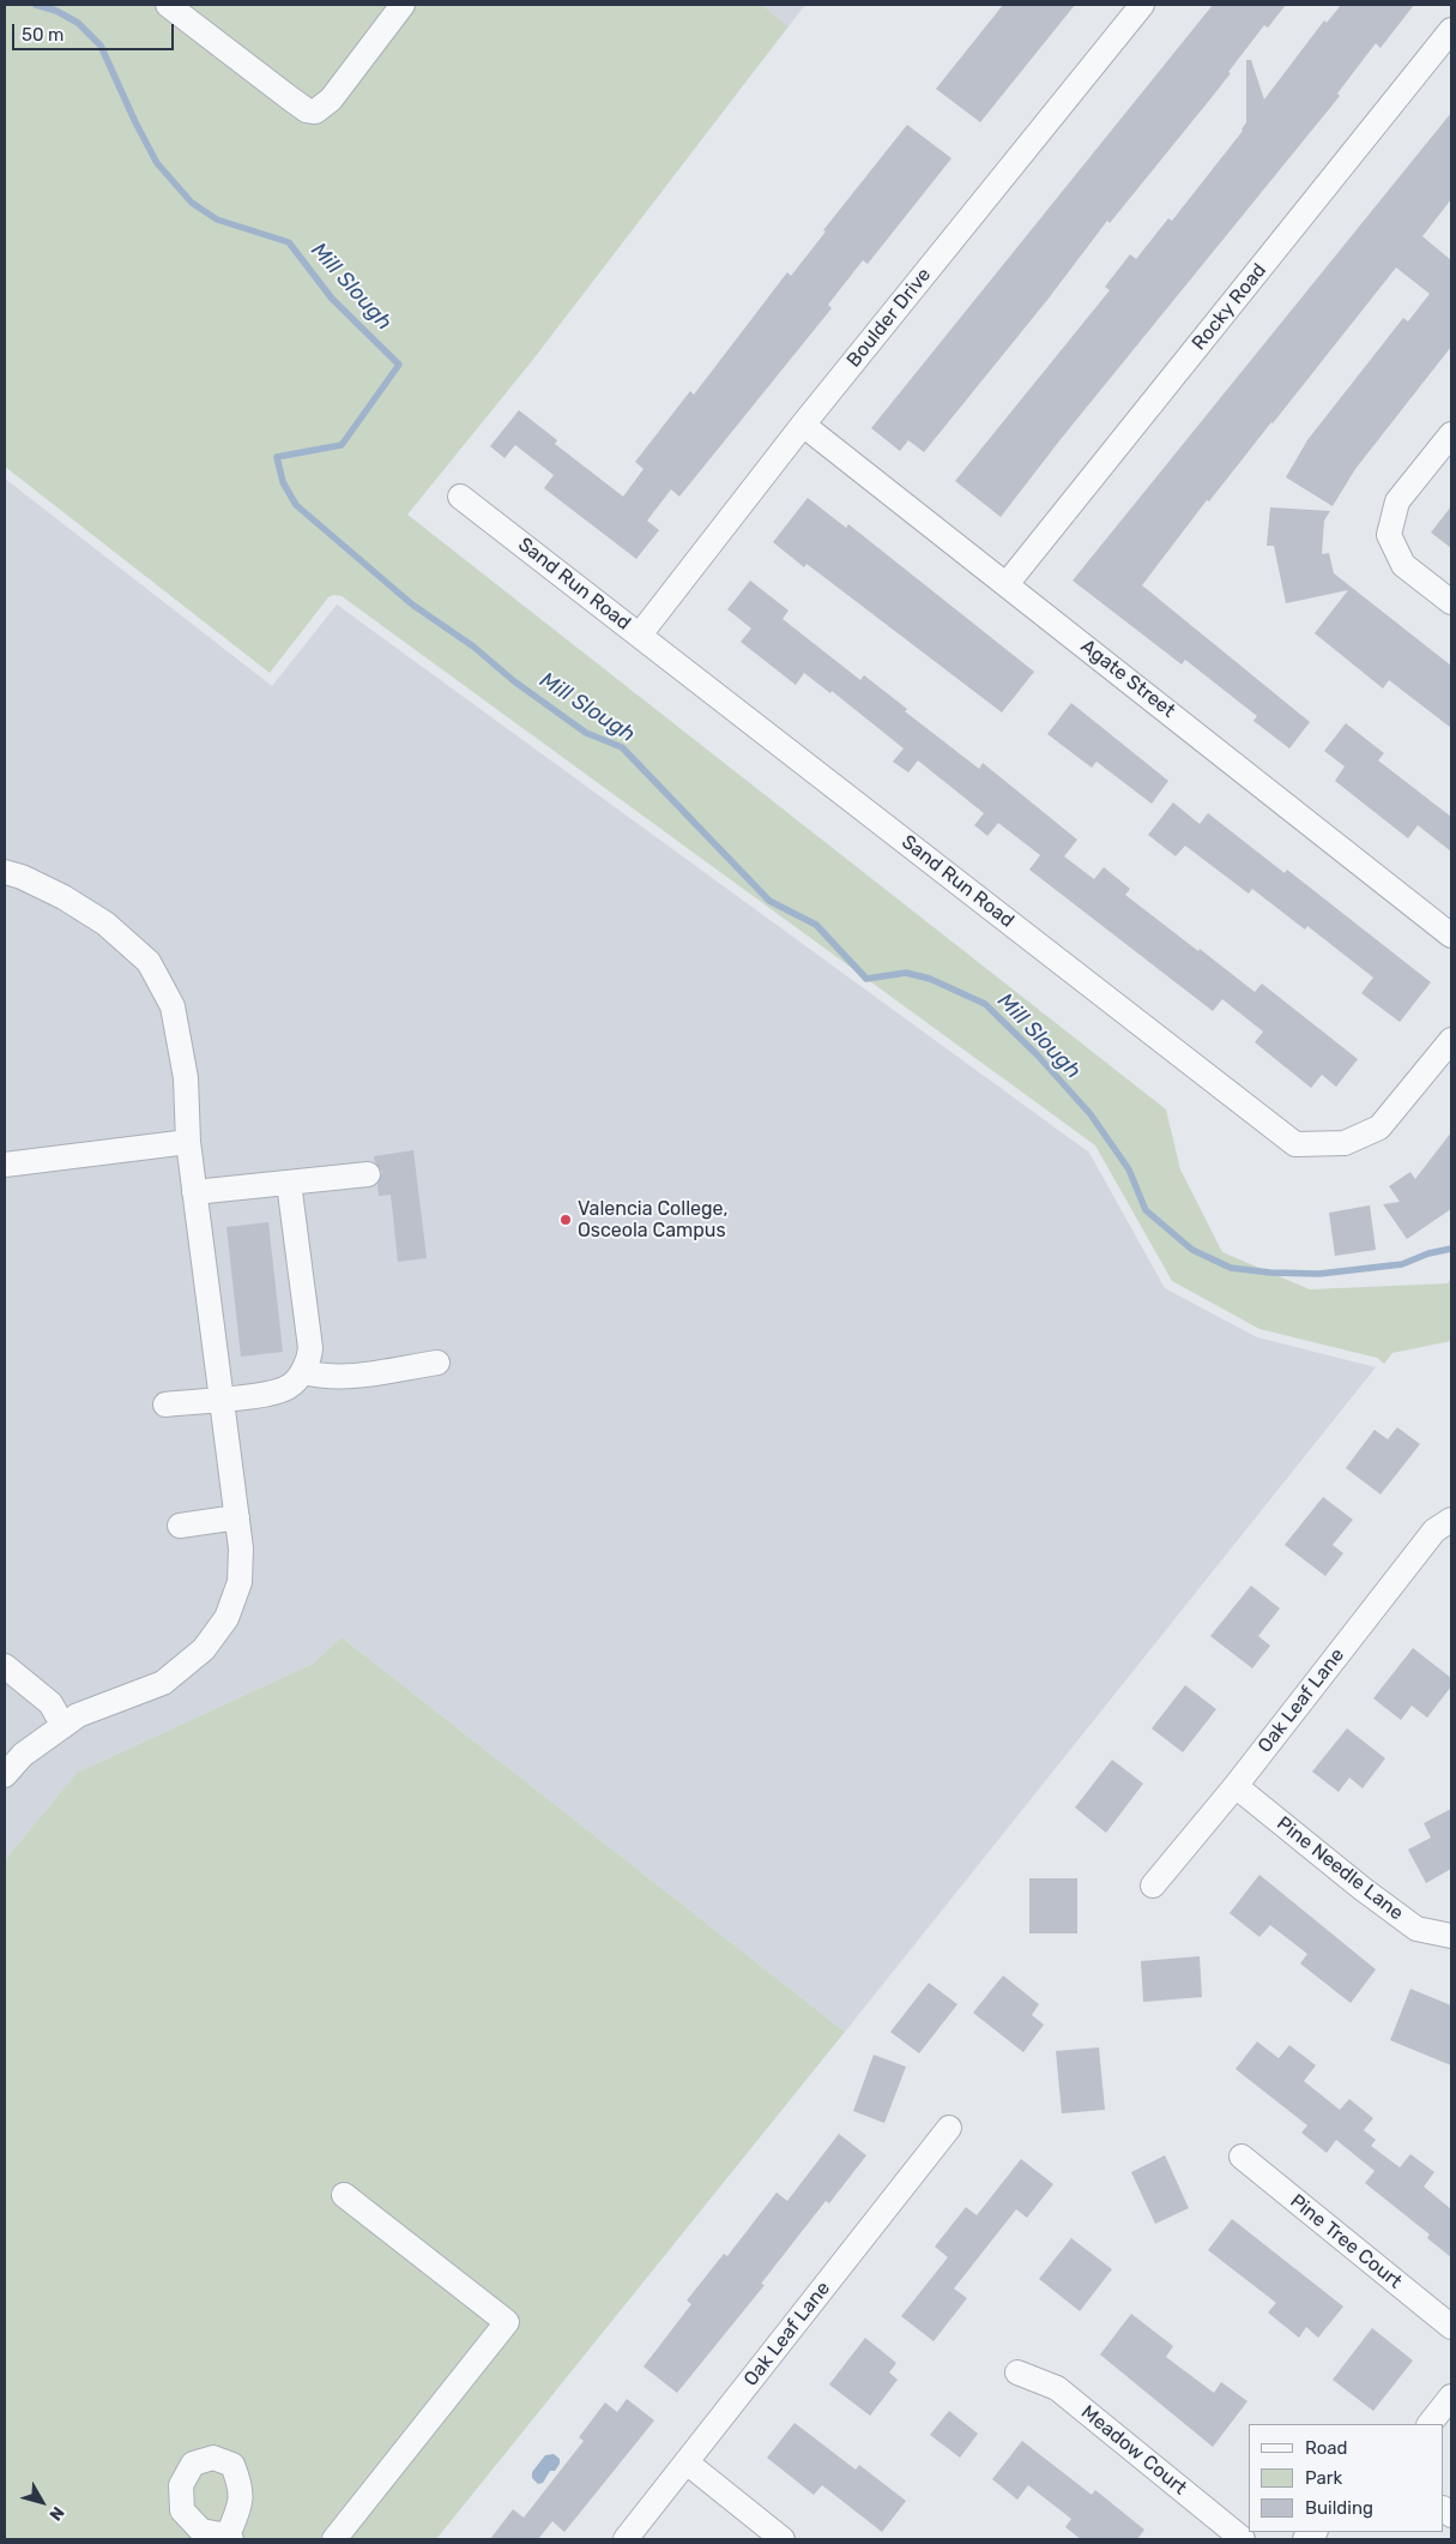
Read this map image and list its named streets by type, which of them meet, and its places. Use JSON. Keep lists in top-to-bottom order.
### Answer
{
  "streets": {
    "street": [
      "Rocky Road",
      "Boulder Drive",
      "Sand Run Road",
      "Agate Street",
      "Oak Leaf Lane",
      "Pine Needle Lane",
      "Pine Tree Court",
      "Meadow Court"
    ]
  },
  "crossings": [
    ["Rocky Road", "Agate Street"],
    ["Boulder Drive", "Sand Run Road"],
    ["Boulder Drive", "Agate Street"],
    ["Oak Leaf Lane", "Pine Needle Lane"]
  ],
  "water": ["Mill Slough"],
  "places": ["Valencia College, Osceola Campus"],
  "legend": ["Road", "Park", "Building"],
  "scale_bar": "50 m",
  "north": "bottom right"
}
